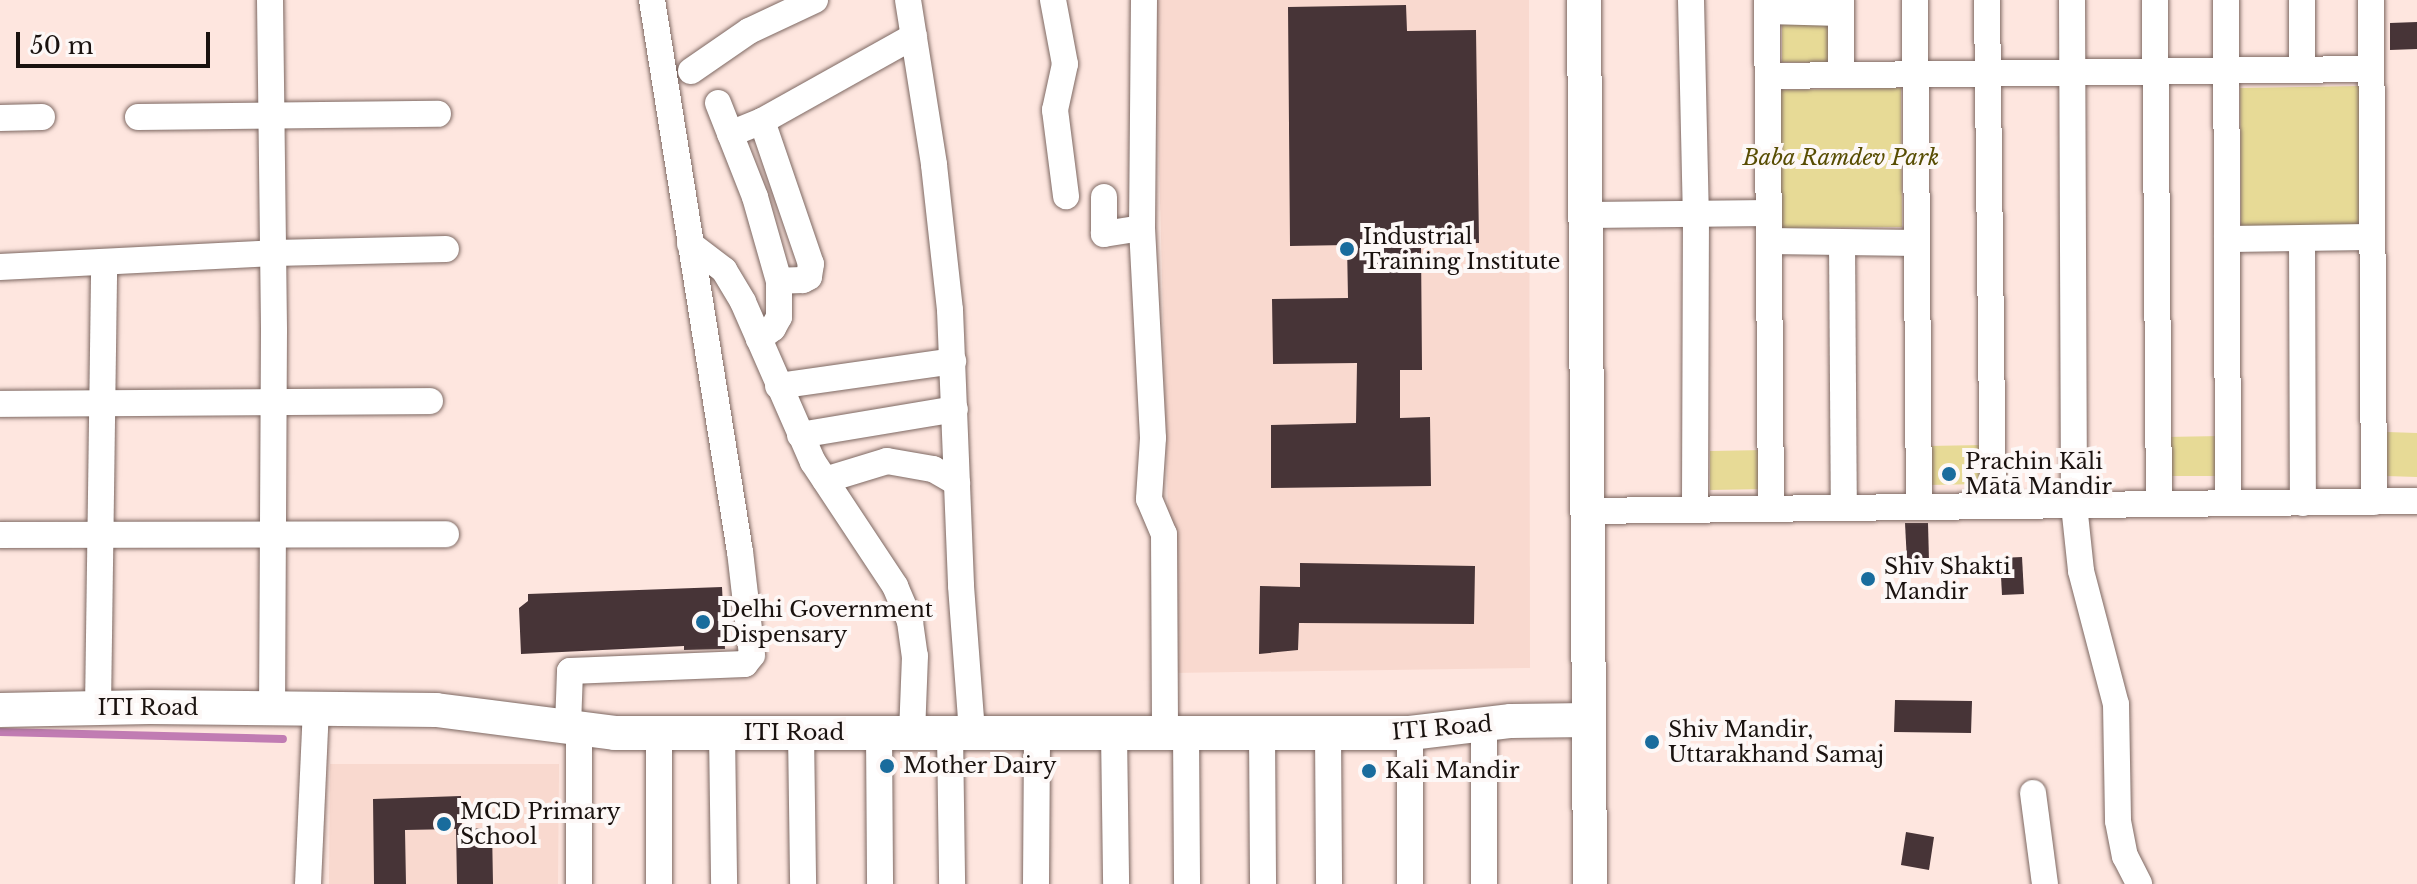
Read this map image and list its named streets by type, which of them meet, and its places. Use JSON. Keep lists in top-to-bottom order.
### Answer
{
  "streets": {
    "street": ["ITI Road"]
  },
  "parks": ["Baba Ramdev Park"],
  "places": [
    "Industrial Training Institute",
    "Prachin Kāli Mātā Mandir",
    "Shiv Shakti Mandir",
    "Delhi Government Dispensary",
    "Shiv Mandir, Uttarakhand Samaj",
    "Mother Dairy",
    "Kali Mandir",
    "MCD Primary School"
  ],
  "scale_bar": "50 m"
}
